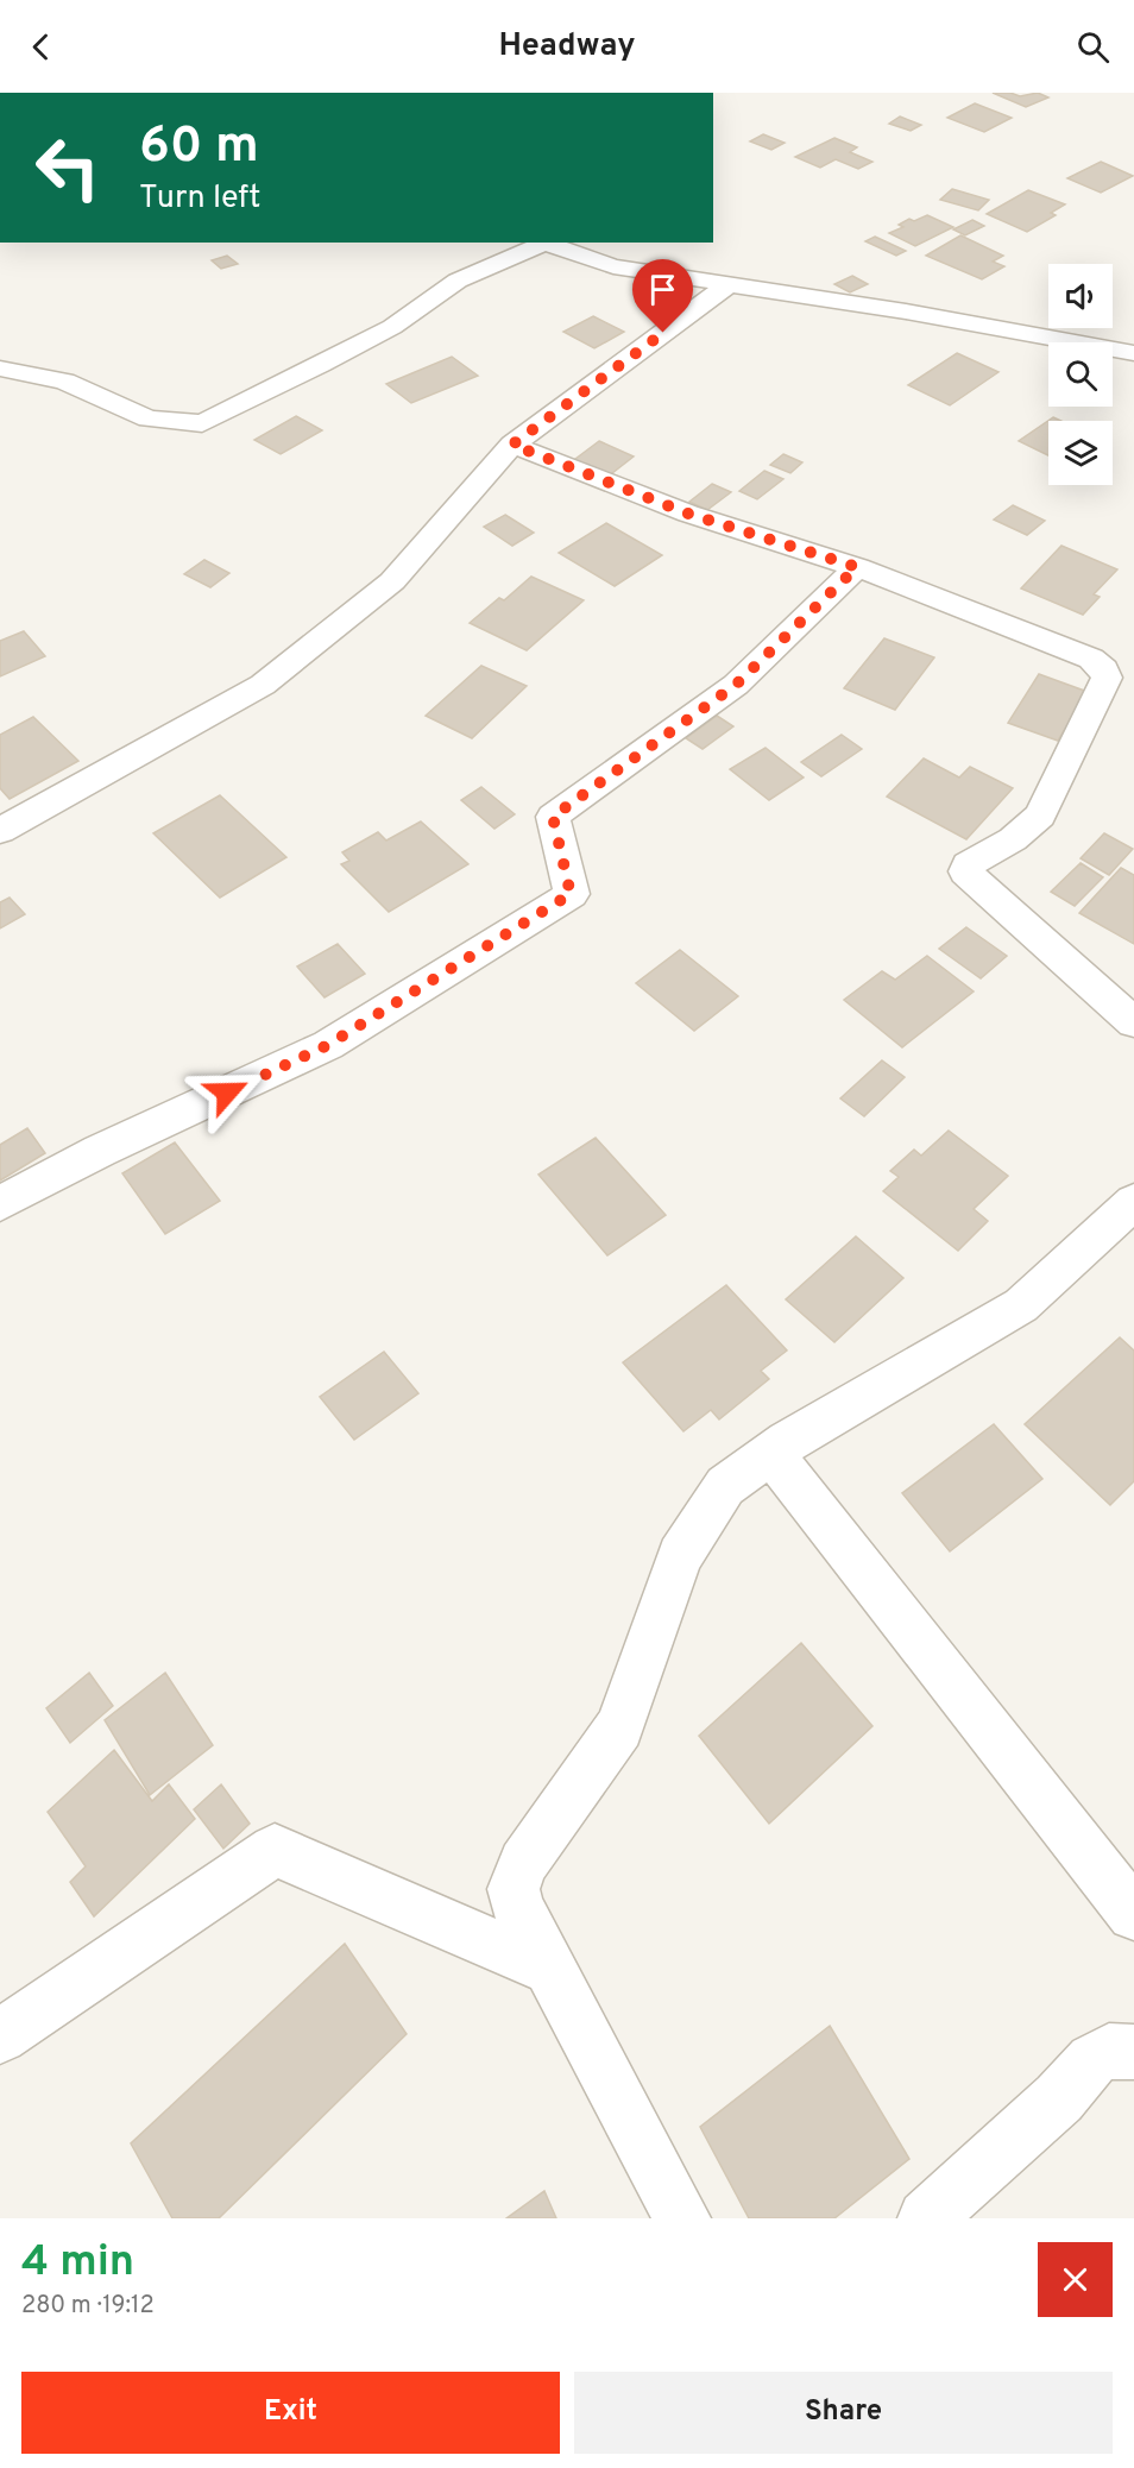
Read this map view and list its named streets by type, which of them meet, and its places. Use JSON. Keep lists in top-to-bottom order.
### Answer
{
  "page": {
    "header": "Headway",
    "turn": ["60 m", "Turn left"],
    "heading": ["4 min", "280 m · 19:12"],
    "buttons": ["Exit", "Share"]
  }
}
